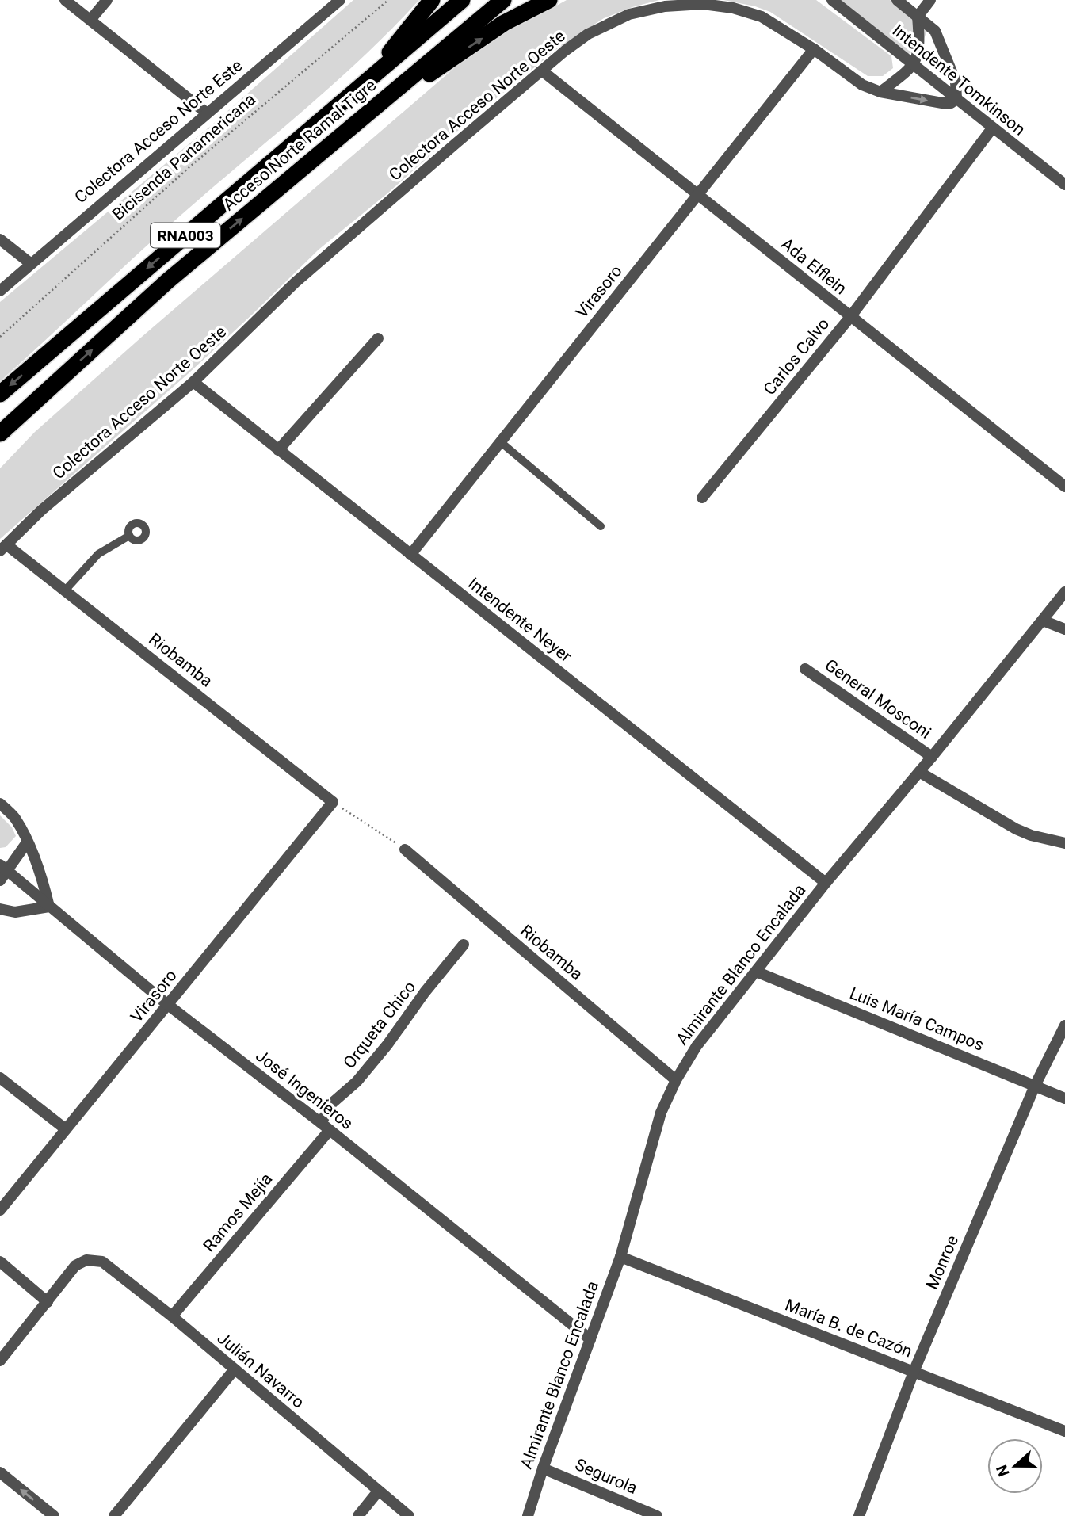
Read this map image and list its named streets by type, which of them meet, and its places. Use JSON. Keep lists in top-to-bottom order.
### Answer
{
  "streets": {
    "highway": ["Acceso Norte Ramal Tigre", "RNA003"],
    "street": [
      "Intendente Tomkinson",
      "Colectora Acceso Norte Oeste",
      "Colectora Acceso Norte Este",
      "Ada Elflein",
      "Virasoro",
      "Carlos Calvo",
      "Intendente Neyer",
      "Riobamba",
      "General Mosconi",
      "Almirante Blanco Encalada",
      "Luis María Campos",
      "Orqueta Chico",
      "José Ingenieros",
      "Ramos Mejía",
      "Monroe",
      "María B. de Cazón",
      "Julián Navarro",
      "Segurola"
    ],
    "path": ["Bicisenda Panamericana"]
  },
  "crossings": [
    ["Intendente Tomkinson", "Colectora Acceso Norte Oeste"],
    ["Intendente Tomkinson", "Carlos Calvo"],
    ["Colectora Acceso Norte Oeste", "Ada Elflein"],
    ["Colectora Acceso Norte Oeste", "Virasoro"],
    ["Colectora Acceso Norte Oeste", "Intendente Neyer"],
    ["Colectora Acceso Norte Oeste", "Riobamba"],
    ["Ada Elflein", "Virasoro"],
    ["Ada Elflein", "Carlos Calvo"],
    ["Virasoro", "Intendente Neyer"],
    ["Virasoro", "Riobamba"],
    ["Virasoro", "José Ingenieros"],
    ["Intendente Neyer", "Almirante Blanco Encalada"],
    ["Riobamba", "Almirante Blanco Encalada"],
    ["General Mosconi", "Almirante Blanco Encalada"],
    ["Almirante Blanco Encalada", "Luis María Campos"],
    ["Almirante Blanco Encalada", "José Ingenieros"],
    ["Almirante Blanco Encalada", "María B. de Cazón"],
    ["Almirante Blanco Encalada", "Segurola"],
    ["Luis María Campos", "Monroe"],
    ["Orqueta Chico", "José Ingenieros"],
    ["Orqueta Chico", "Ramos Mejía"],
    ["José Ingenieros", "Ramos Mejía"],
    ["Ramos Mejía", "Julián Navarro"],
    ["Monroe", "María B. de Cazón"]
  ],
  "north": "left"
}
